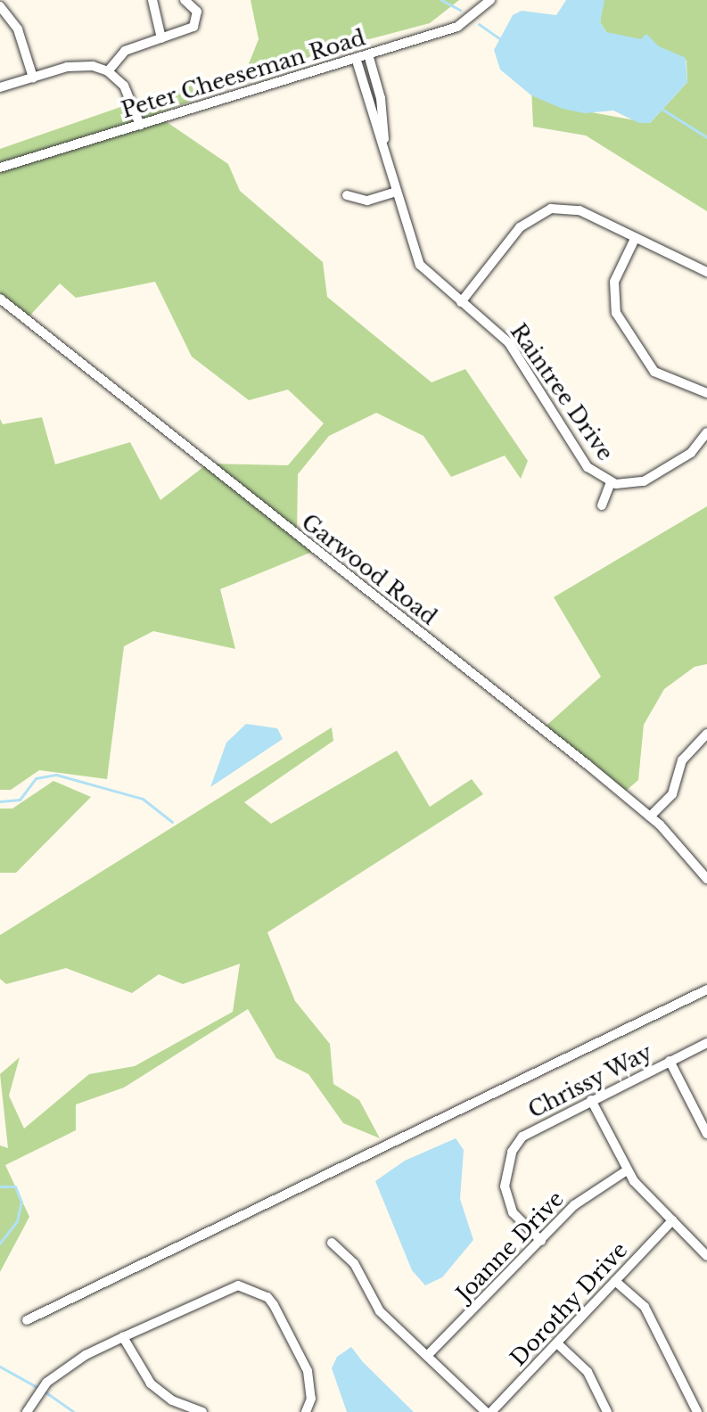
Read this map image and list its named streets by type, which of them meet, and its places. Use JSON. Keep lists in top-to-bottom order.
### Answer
{
  "streets": {
    "street": [
      "Peter Cheeseman Road",
      "Raintree Drive",
      "Garwood Road",
      "Chrissy Way",
      "Joanne Drive",
      "Dorothy Drive"
    ]
  },
  "crossings": [
    ["Peter Cheeseman Road", "Raintree Drive"],
    ["Chrissy Way", "Joanne Drive"]
  ]
}
